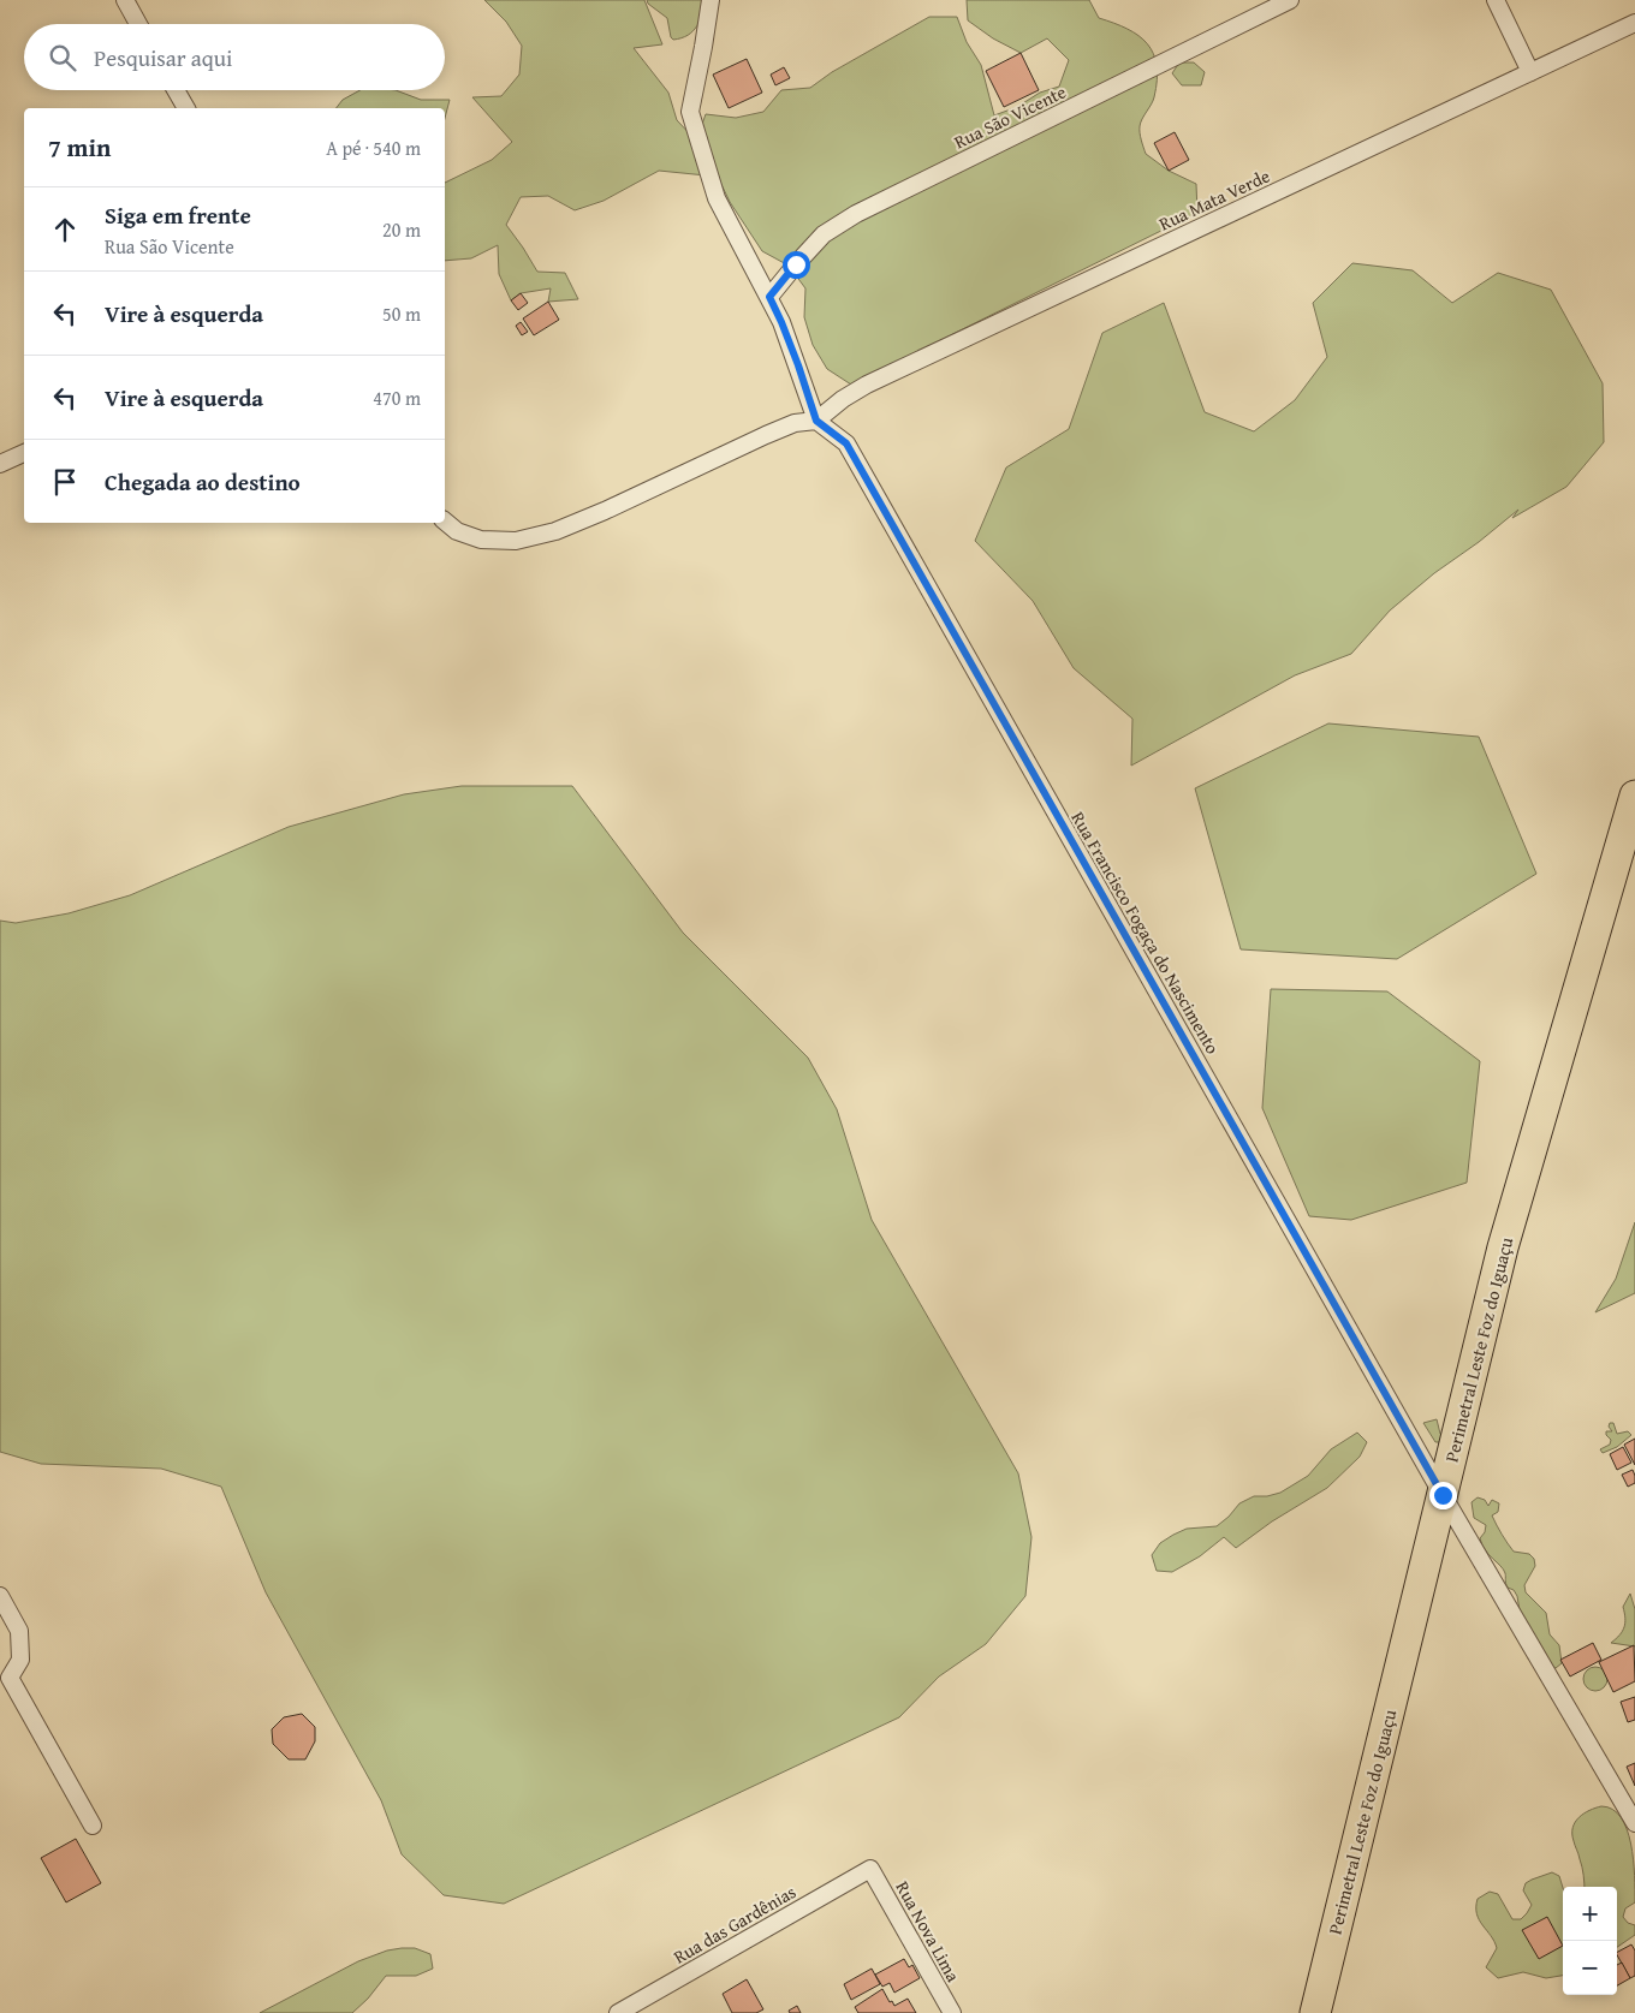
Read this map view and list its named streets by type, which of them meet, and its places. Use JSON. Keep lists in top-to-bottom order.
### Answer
{
  "streets": {
    "highway": ["Perimetral Leste Foz do Iguaçu"],
    "street": [
      "Rua São Vicente",
      "Rua Mata Verde",
      "Rua Francisco Fogaça do Nascimento",
      "Rua das Gardênias",
      "Rua Nova Lima"
    ]
  },
  "crossings": [
    ["Rua Mata Verde", "Rua Francisco Fogaça do Nascimento"],
    ["Rua Francisco Fogaça do Nascimento", "Perimetral Leste Foz do Iguaçu"],
    ["Rua das Gardênias", "Rua Nova Lima"]
  ],
  "page": {
    "search": "Pesquisar aqui",
    "heading": ["7 min", "A pé · 540 m"],
    "list": [
      ["Siga em frente", "Rua São Vicente", "20 m"],
      ["Vire à esquerda", "50 m"],
      ["Vire à esquerda", "470 m"],
      "Chegada ao destino"
    ],
    "map_buttons": ["+", "−"]
  }
}
